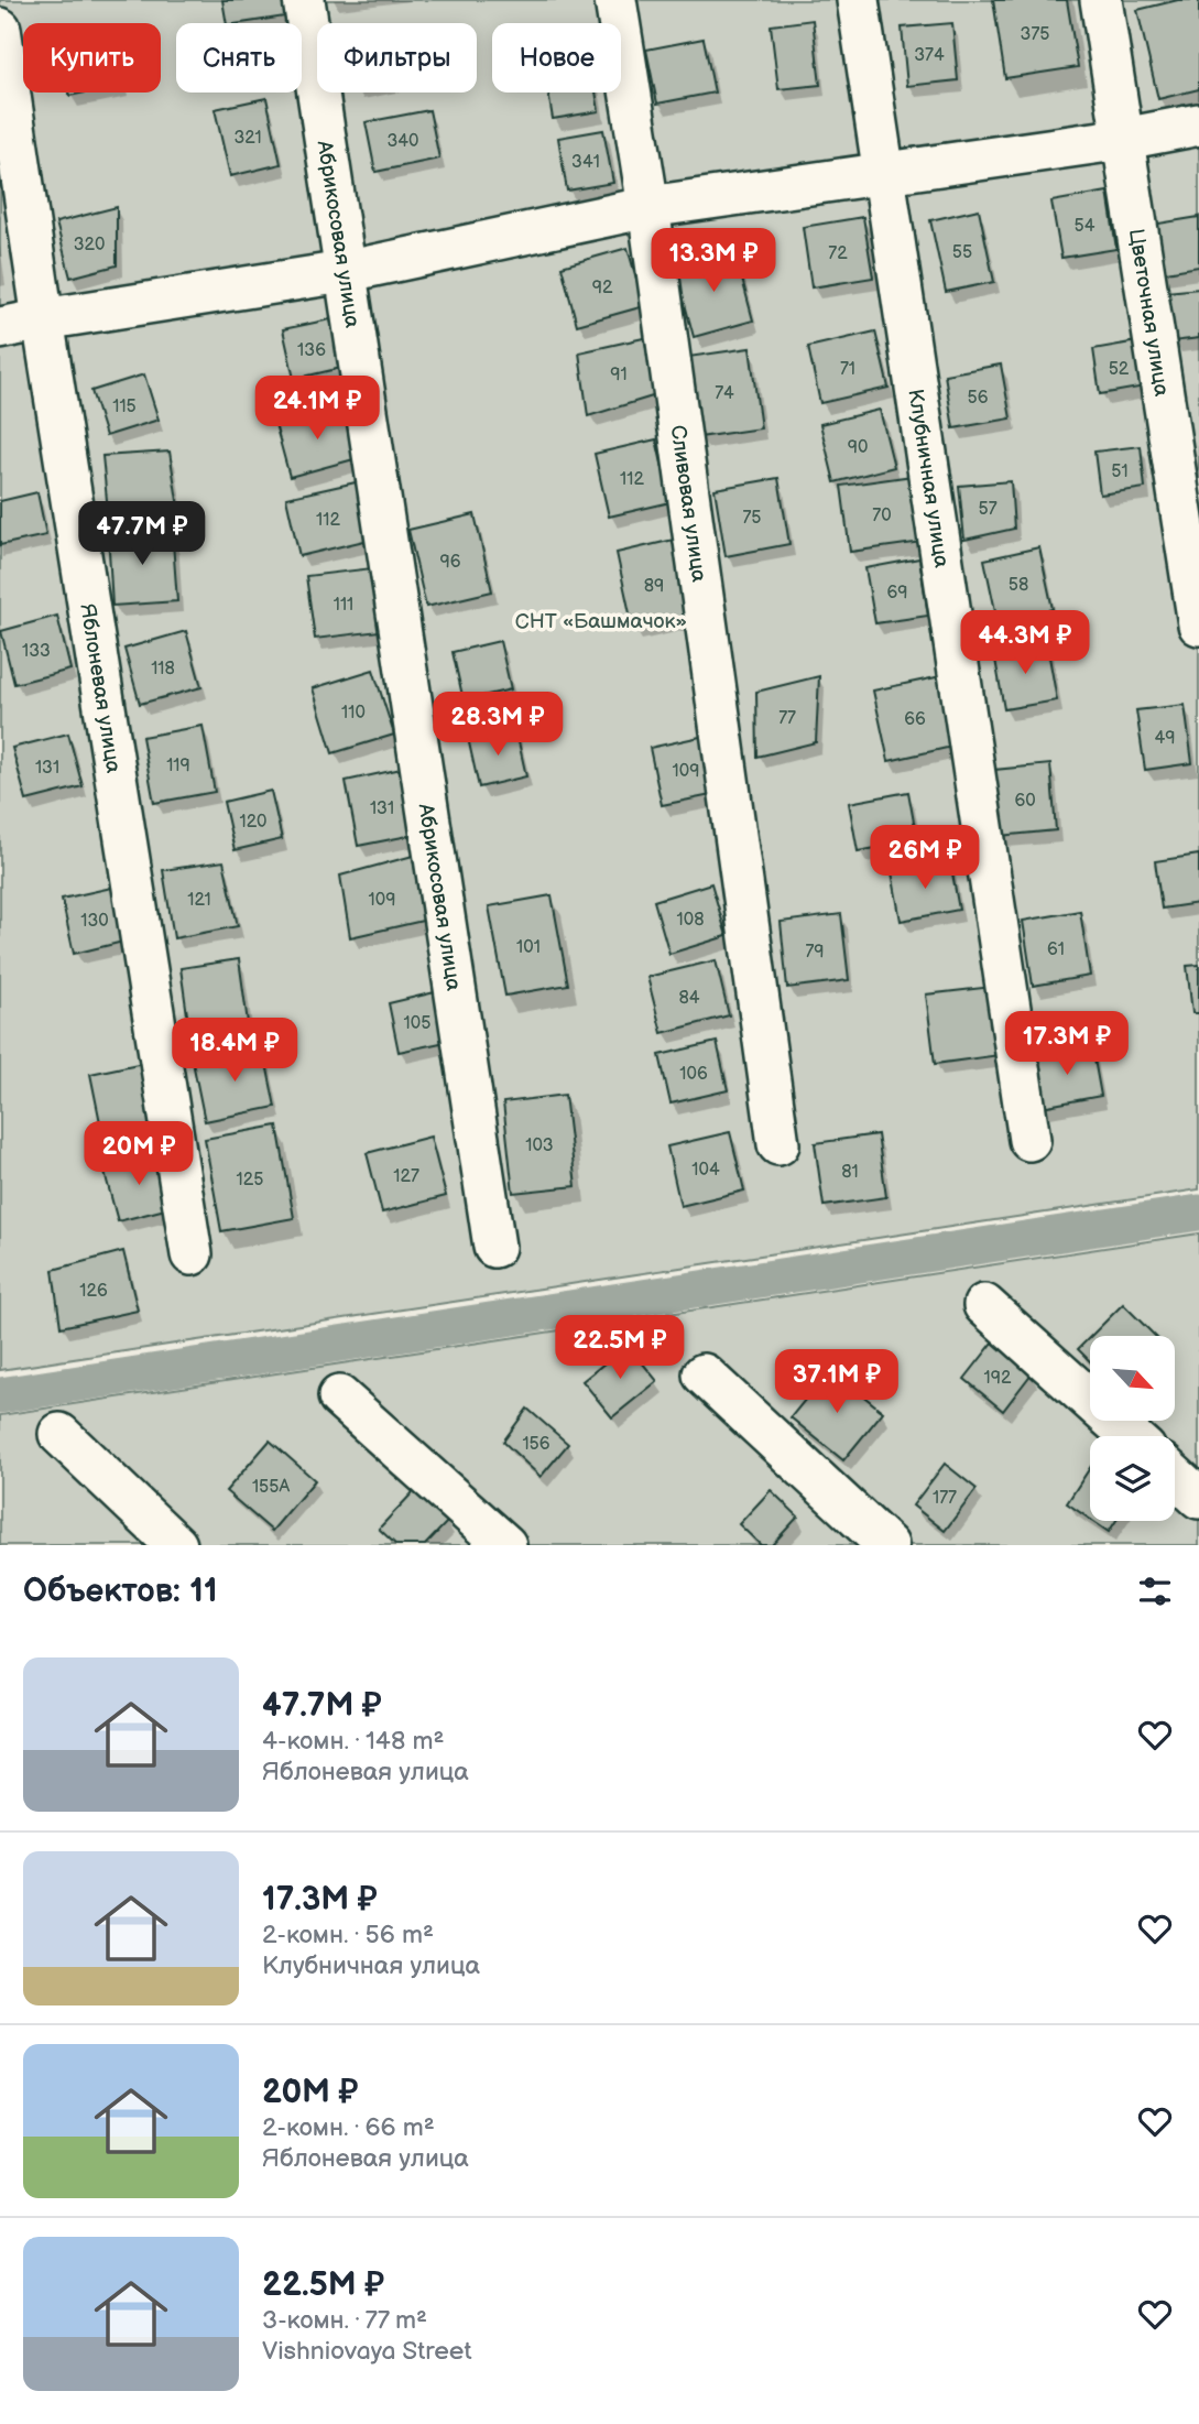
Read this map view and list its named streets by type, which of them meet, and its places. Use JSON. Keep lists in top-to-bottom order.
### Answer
{
  "streets": {
    "street": [
      "Абрикосовая улица",
      "Цветочная улица",
      "Клубничная улица",
      "Сливовая улица",
      "Яблоневая улица"
    ]
  },
  "parks": ["СНТ «Башмачок»"],
  "house_numbers": [
    "375",
    "374",
    "321",
    "340",
    "341",
    "54",
    "320",
    "55",
    "72",
    "92",
    "136",
    "71",
    "52",
    "91",
    "74",
    "56",
    "115",
    "90",
    "51",
    "112",
    "57",
    "70",
    "75",
    "112",
    "96",
    "58",
    "89",
    "69",
    "111",
    "133",
    "118",
    "110",
    "77",
    "66",
    "49",
    "119",
    "131",
    "109",
    "60",
    "131",
    "120",
    "121",
    "109",
    "108",
    "130",
    "101",
    "61",
    "79",
    "84",
    "105",
    "106",
    "103",
    "104",
    "81",
    "127",
    "125",
    "126",
    "192",
    "156",
    "155А",
    "177"
  ],
  "north": "bottom right",
  "page": {
    "chip": [
      "Купить",
      "Снять",
      "Фильтры",
      "Новое"
    ],
    "price": [
      "13.3M ₽",
      "24.1M ₽",
      "47.7M ₽",
      "44.3M ₽",
      "28.3M ₽",
      "26M ₽",
      "17.3M ₽",
      "18.4M ₽",
      "20M ₽",
      "22.5M ₽",
      "37.1M ₽"
    ],
    "heading": "Объектов: 11",
    "list": [
      {
        "name": "47.7M ₽",
        "note": "4-комн. · 148 m² · Яблоневая улица"
      },
      {
        "name": "17.3M ₽",
        "note": "2-комн. · 56 m² · Клубничная улица"
      },
      {
        "name": "20M ₽",
        "note": "2-комн. · 66 m² · Яблоневая улица"
      },
      {
        "name": "22.5M ₽",
        "note": "3-комн. · 77 m² · Vishniovaya Street"
      }
    ]
  }
}
